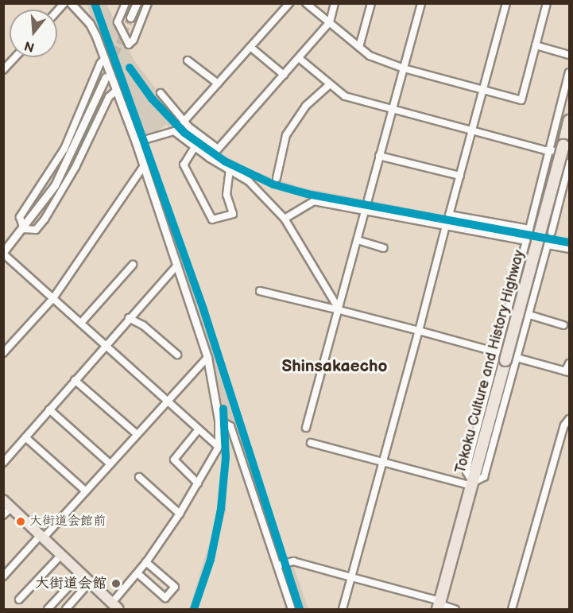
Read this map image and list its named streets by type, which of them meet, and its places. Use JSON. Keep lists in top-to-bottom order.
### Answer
{
  "streets": {
    "highway": ["Tokoku Culture and History Highway"]
  },
  "districts": ["Shinsakaecho"],
  "places": ["大街道会館前", "大街道会館"],
  "north": "bottom"
}
